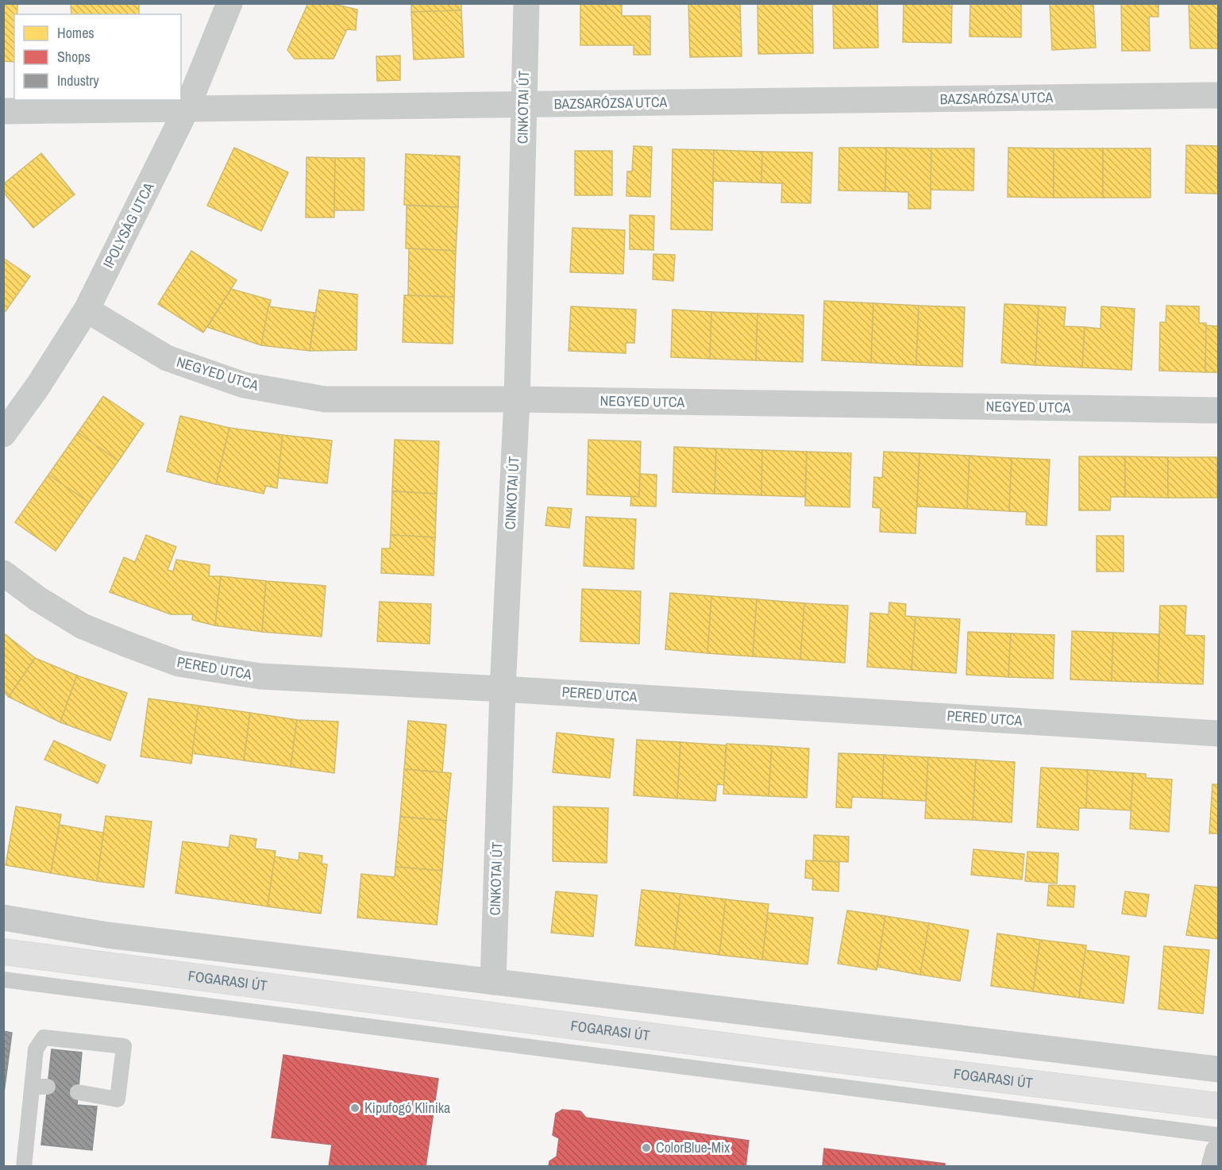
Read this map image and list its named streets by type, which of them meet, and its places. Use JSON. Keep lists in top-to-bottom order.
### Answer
{
  "streets": {
    "main road": ["FOGARASI ÚT"],
    "street": [
      "BAZSARÓZSA UTCA",
      "CINKOTAI ÚT",
      "IPOLYSÁG UTCA",
      "NEGYED UTCA",
      "PERED UTCA"
    ]
  },
  "crossings": [
    ["BAZSARÓZSA UTCA", "CINKOTAI ÚT"],
    ["BAZSARÓZSA UTCA", "IPOLYSÁG UTCA"],
    ["CINKOTAI ÚT", "NEGYED UTCA"],
    ["CINKOTAI ÚT", "PERED UTCA"],
    ["IPOLYSÁG UTCA", "NEGYED UTCA"]
  ],
  "places": ["Kipufogó Klinika", "ColorBlue-Mix"],
  "legend": ["Homes", "Shops", "Industry"]
}
